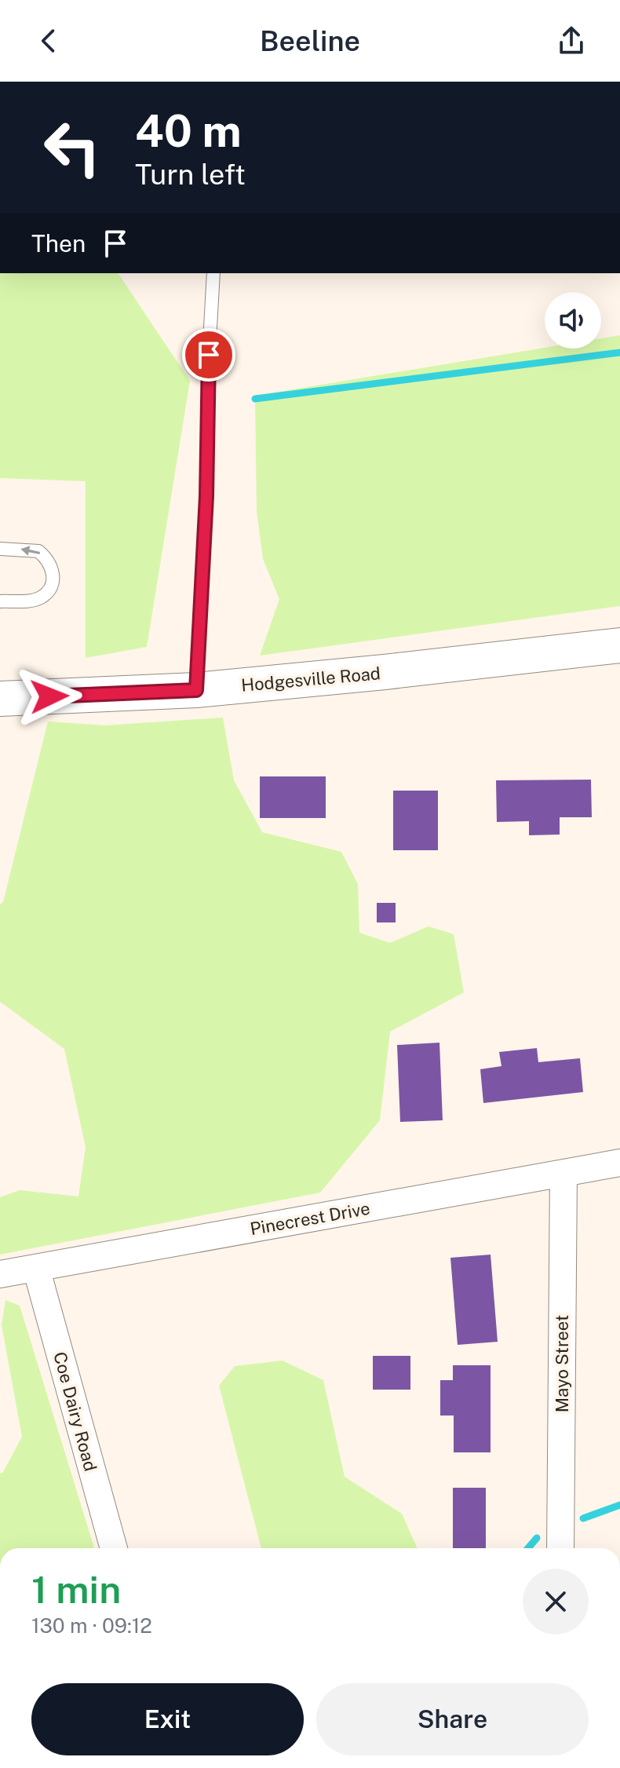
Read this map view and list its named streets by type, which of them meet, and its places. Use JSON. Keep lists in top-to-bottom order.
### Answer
{
  "streets": {
    "street": [
      "Hodgesville Road",
      "Pinecrest Drive",
      "Mayo Street",
      "Coe Dairy Road"
    ]
  },
  "crossings": [
    ["Pinecrest Drive", "Mayo Street"],
    ["Pinecrest Drive", "Coe Dairy Road"]
  ],
  "page": {
    "header": "Beeline",
    "turn": ["40 m", "Turn left"],
    "then": "Then",
    "heading": ["1 min", "130 m · 09:12"],
    "buttons": ["Exit", "Share"]
  }
}
